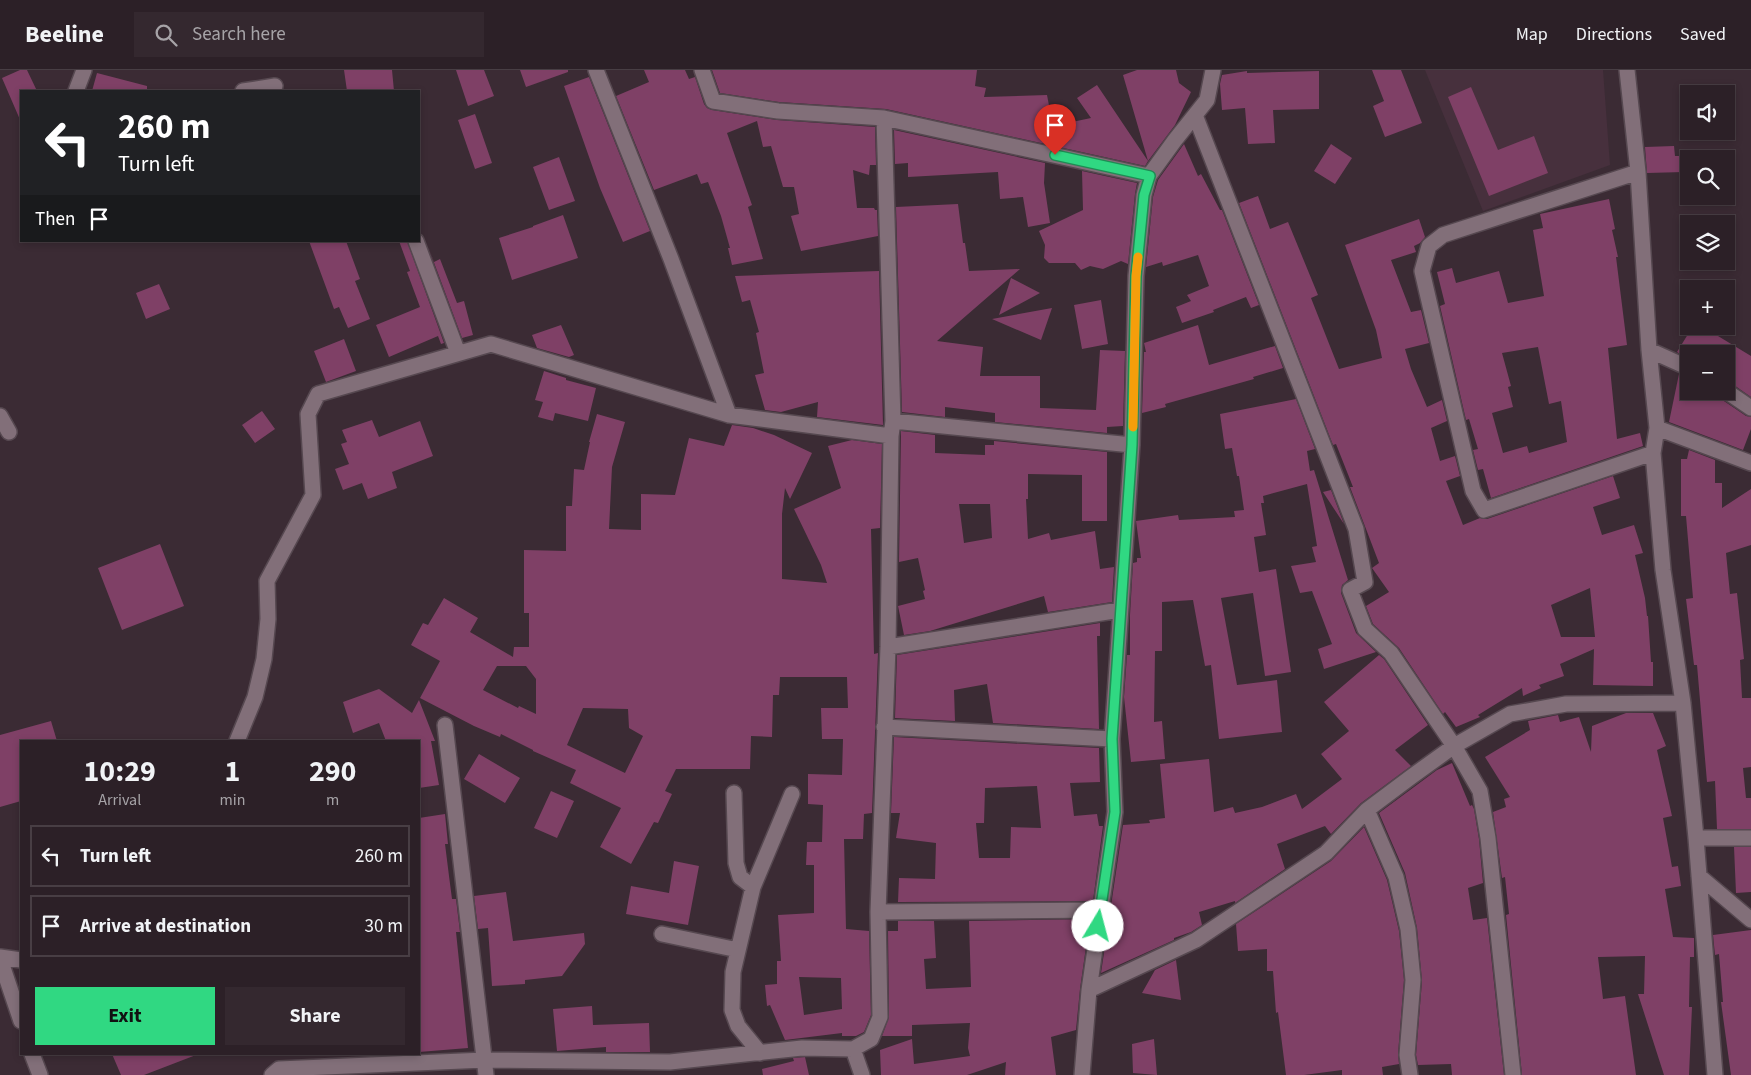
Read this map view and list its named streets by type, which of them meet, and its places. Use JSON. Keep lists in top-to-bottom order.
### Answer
{
  "page": {
    "header": "Beeline",
    "search": "Search here",
    "nav": ["Map", "Directions", "Saved"],
    "map_buttons": ["+", "−"],
    "turn": ["260 m", "Turn left"],
    "then": "Then",
    "eta": [
      "10:29",
      "Arrival",
      "1",
      "min",
      "290",
      "m"
    ],
    "list": [
      {
        "name": "Turn left",
        "value": "260 m"
      },
      {
        "name": "Arrive at destination",
        "value": "30 m"
      }
    ],
    "buttons": ["Exit", "Share"]
  }
}
